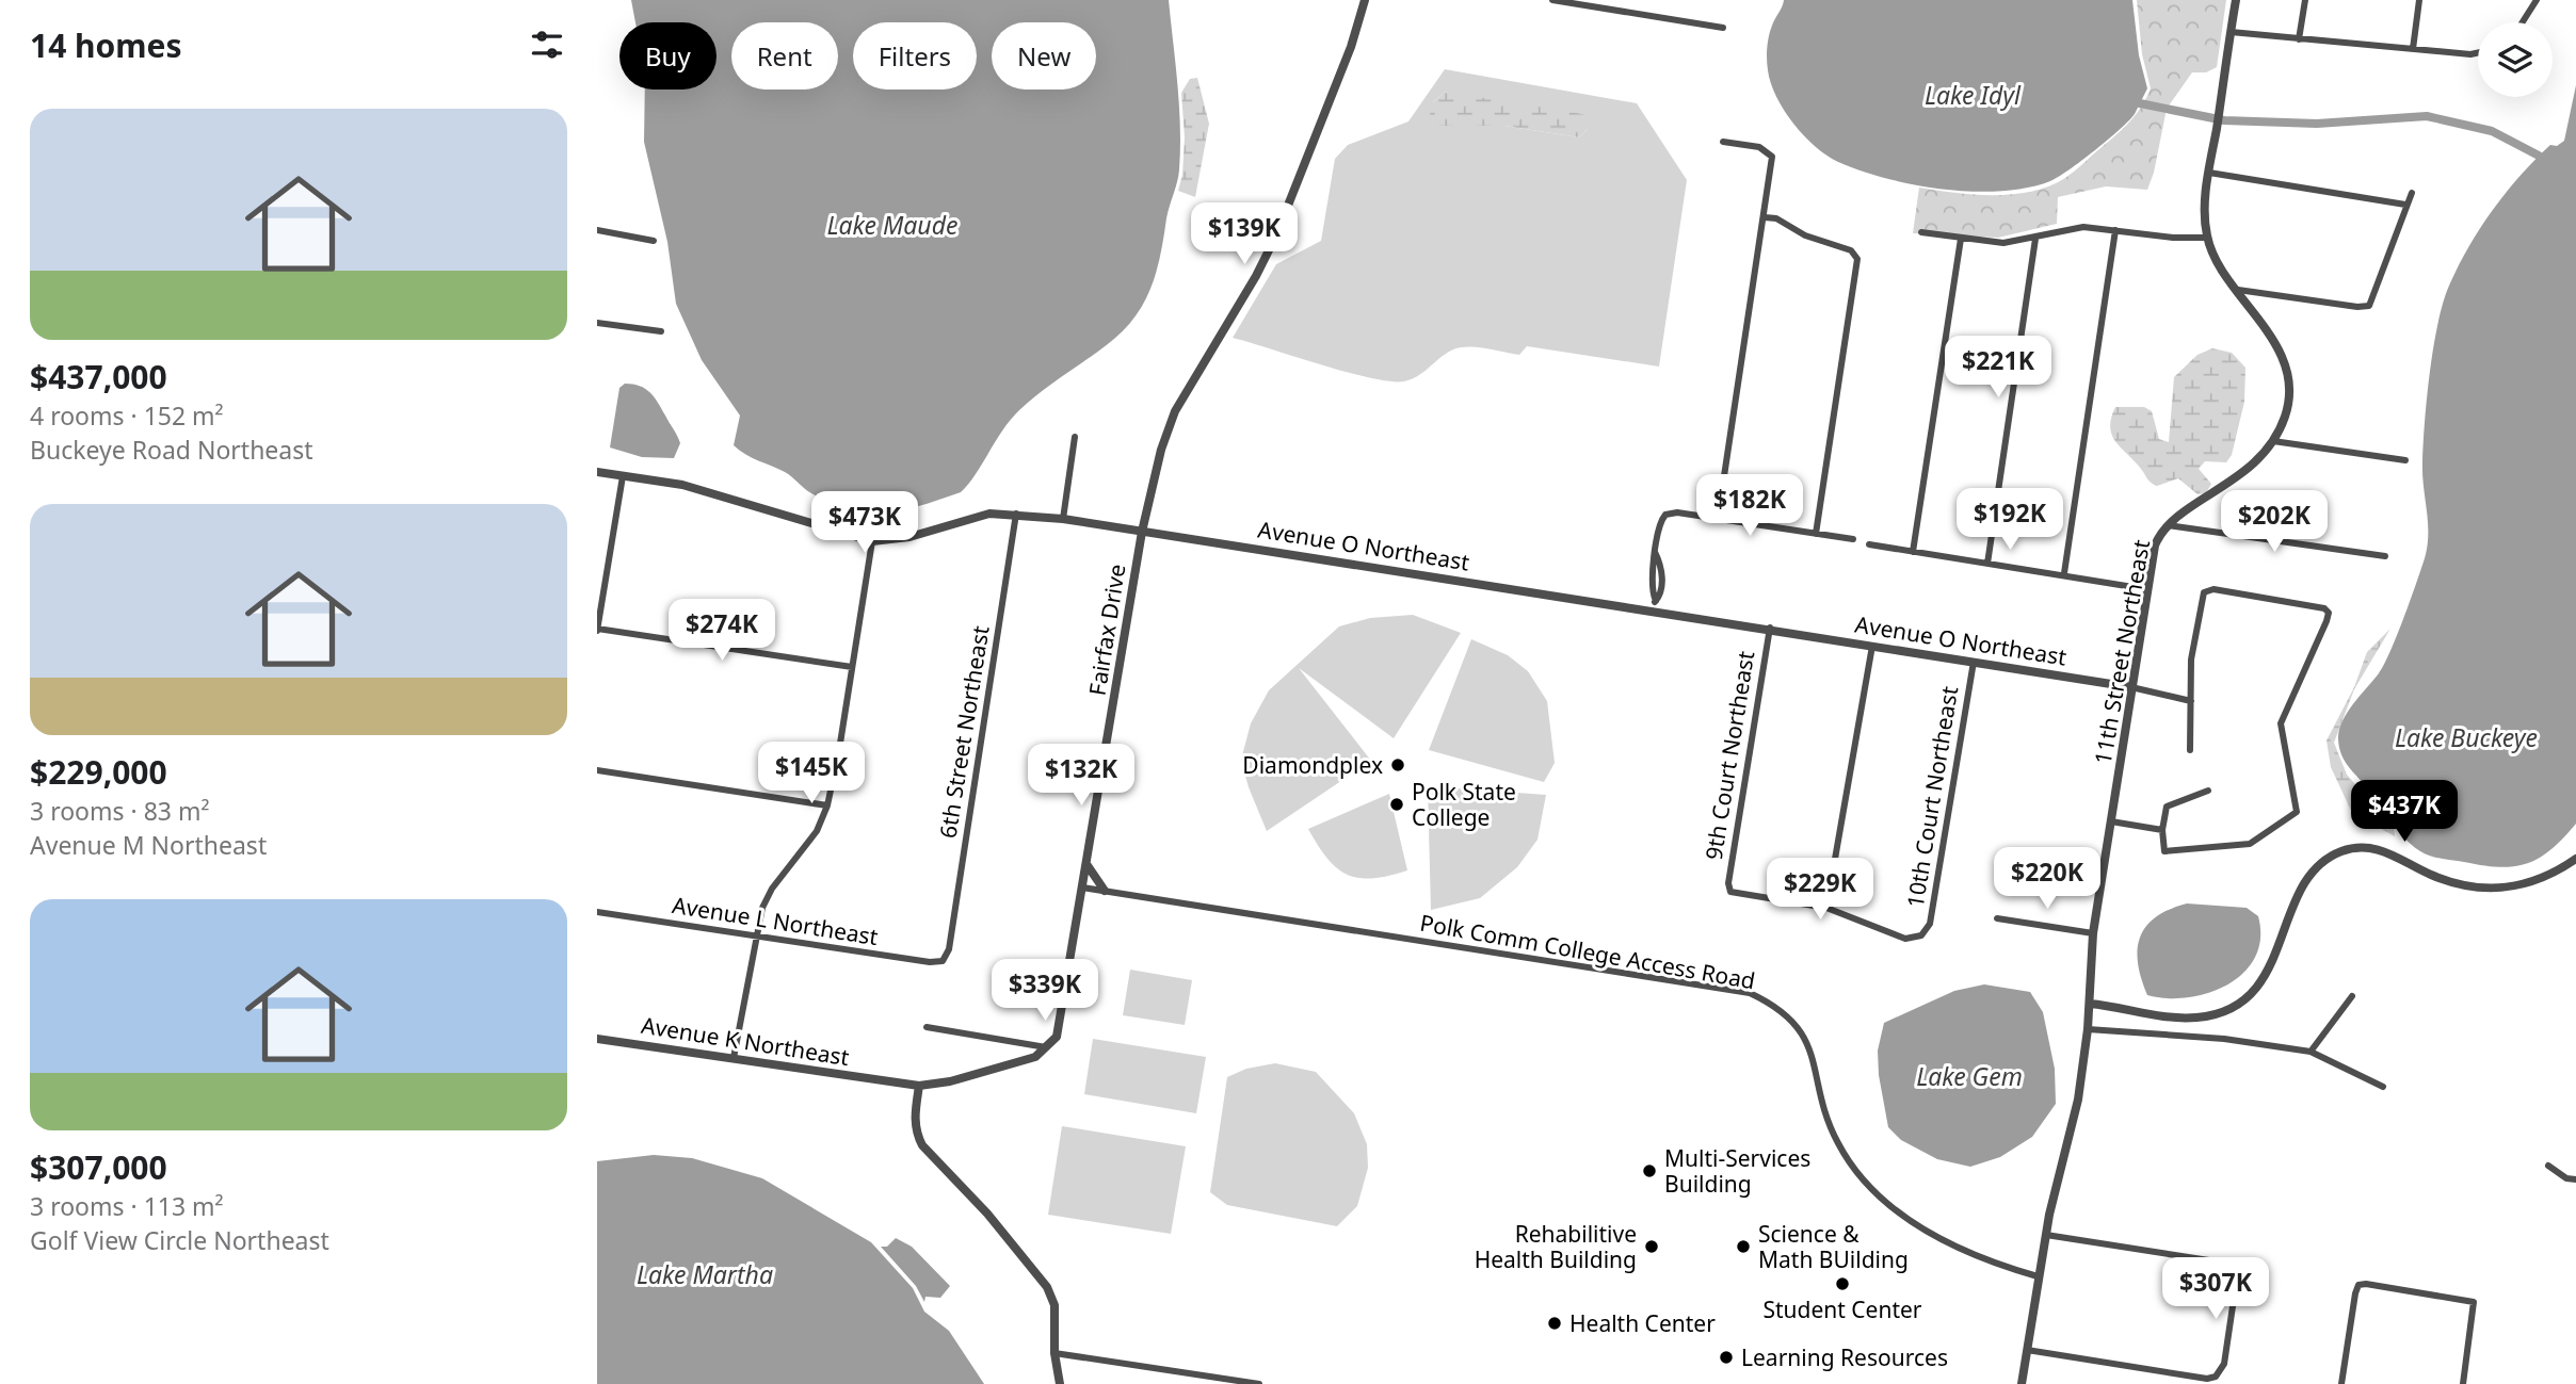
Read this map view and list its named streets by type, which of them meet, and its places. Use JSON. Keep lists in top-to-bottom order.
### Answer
{
  "streets": {
    "street": [
      "Avenue O Northeast",
      "Fairfax Drive",
      "11th Street Northeast",
      "6th Street Northeast",
      "9th Court Northeast",
      "10th Court Northeast",
      "Avenue L Northeast",
      "Polk Comm College Access Road",
      "Avenue K Northeast"
    ]
  },
  "crossings": [
    ["Avenue O Northeast", "Fairfax Drive"],
    ["Avenue O Northeast", "11th Street Northeast"],
    ["Avenue O Northeast", "6th Street Northeast"],
    ["Avenue O Northeast", "9th Court Northeast"],
    ["Avenue O Northeast", "10th Court Northeast"],
    ["Fairfax Drive", "Polk Comm College Access Road"],
    ["Fairfax Drive", "Avenue K Northeast"],
    ["11th Street Northeast", "Polk Comm College Access Road"],
    ["6th Street Northeast", "Avenue L Northeast"],
    ["9th Court Northeast", "10th Court Northeast"]
  ],
  "water": [
    "Lake Idyl",
    "Lake Maude",
    "Lake Buckeye",
    "Lake Gem",
    "Lake Martha"
  ],
  "places": [
    "Diamondplex",
    "Polk State College",
    "Multi-Services Building",
    "Rehabilitive Health Building",
    "Science & Math BUilding",
    "Student Center",
    "Health Center",
    "Learning Resources"
  ],
  "page": {
    "heading": "14 homes",
    "chip": [
      "Buy",
      "Rent",
      "Filters",
      "New"
    ],
    "list": [
      {
        "name": "$437,000",
        "note": "4 rooms · 152 m² · Buckeye Road Northeast"
      },
      {
        "name": "$229,000",
        "note": "3 rooms · 83 m² · Avenue M Northeast"
      },
      {
        "name": "$307,000",
        "note": "3 rooms · 113 m² · Golf View Circle Northeast"
      }
    ],
    "price": [
      "$139K",
      "$221K",
      "$182K",
      "$192K",
      "$202K",
      "$473K",
      "$274K",
      "$145K",
      "$132K",
      "$437K",
      "$220K",
      "$229K",
      "$339K",
      "$307K"
    ]
  }
}
